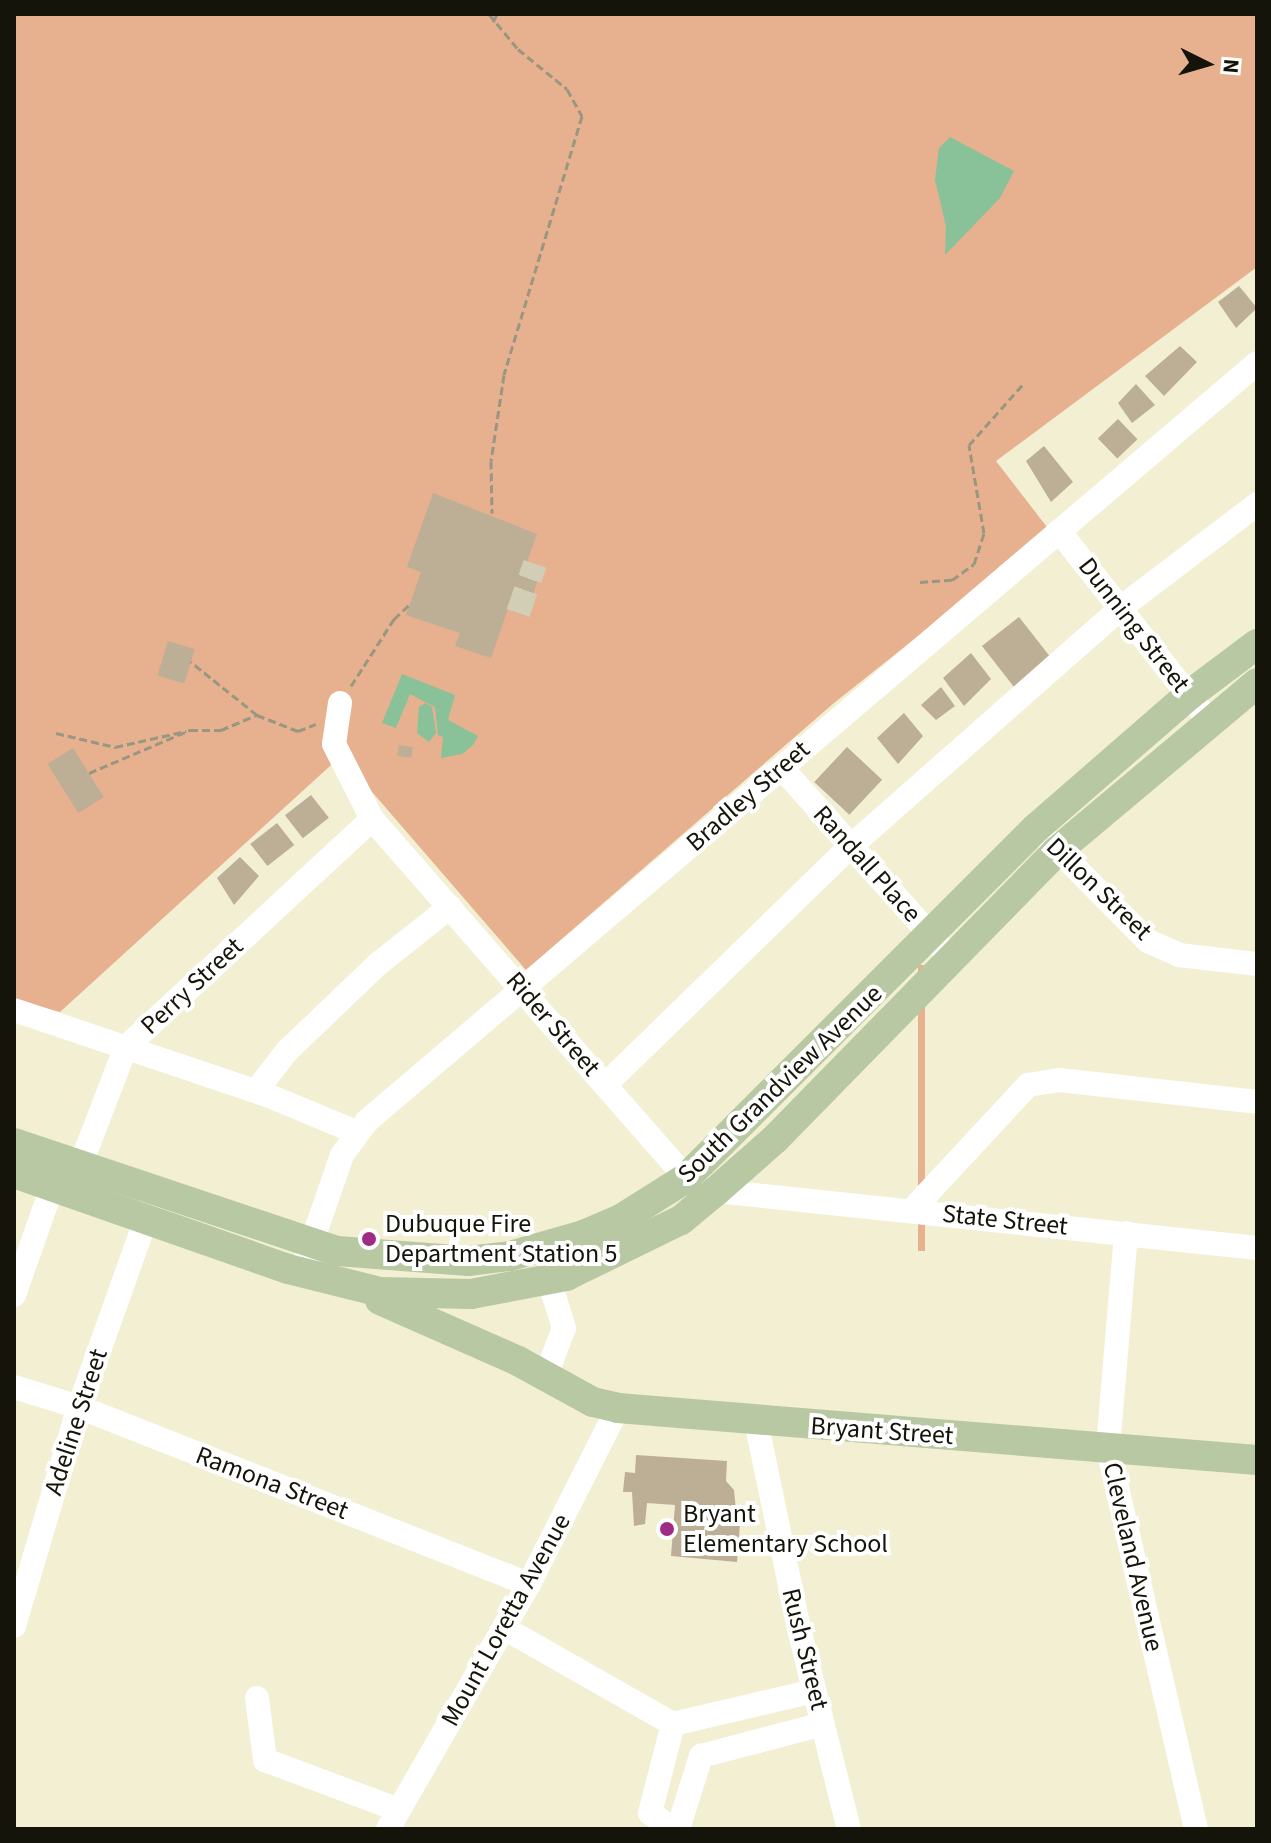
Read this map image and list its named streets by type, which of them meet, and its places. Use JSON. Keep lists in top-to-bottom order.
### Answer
{
  "streets": {
    "main road": ["South Grandview Avenue", "Bryant Street"],
    "street": [
      "Dunning Street",
      "Bradley Street",
      "Randall Place",
      "Dillon Street",
      "Perry Street",
      "Rider Street",
      "State Street",
      "Adeline Street",
      "Ramona Street",
      "Cleveland Avenue",
      "Mount Loretta Avenue",
      "Rush Street"
    ]
  },
  "crossings": [
    ["Dunning Street", "Bradley Street"],
    ["Dunning Street", "South Grandview Avenue"],
    ["Bradley Street", "Randall Place"],
    ["Bradley Street", "Rider Street"],
    ["Bradley Street", "South Grandview Avenue"],
    ["Randall Place", "South Grandview Avenue"],
    ["Dillon Street", "South Grandview Avenue"],
    ["Perry Street", "Rider Street"],
    ["Perry Street", "South Grandview Avenue"],
    ["Rider Street", "South Grandview Avenue"],
    ["Rider Street", "State Street"],
    ["South Grandview Avenue", "Adeline Street"],
    ["State Street", "Cleveland Avenue"],
    ["Adeline Street", "Ramona Street"],
    ["Bryant Street", "Cleveland Avenue"],
    ["Bryant Street", "Mount Loretta Avenue"],
    ["Bryant Street", "Rush Street"],
    ["Ramona Street", "Mount Loretta Avenue"]
  ],
  "places": ["Dubuque Fire Department Station 5", "Bryant Elementary School"],
  "north": "right"
}
